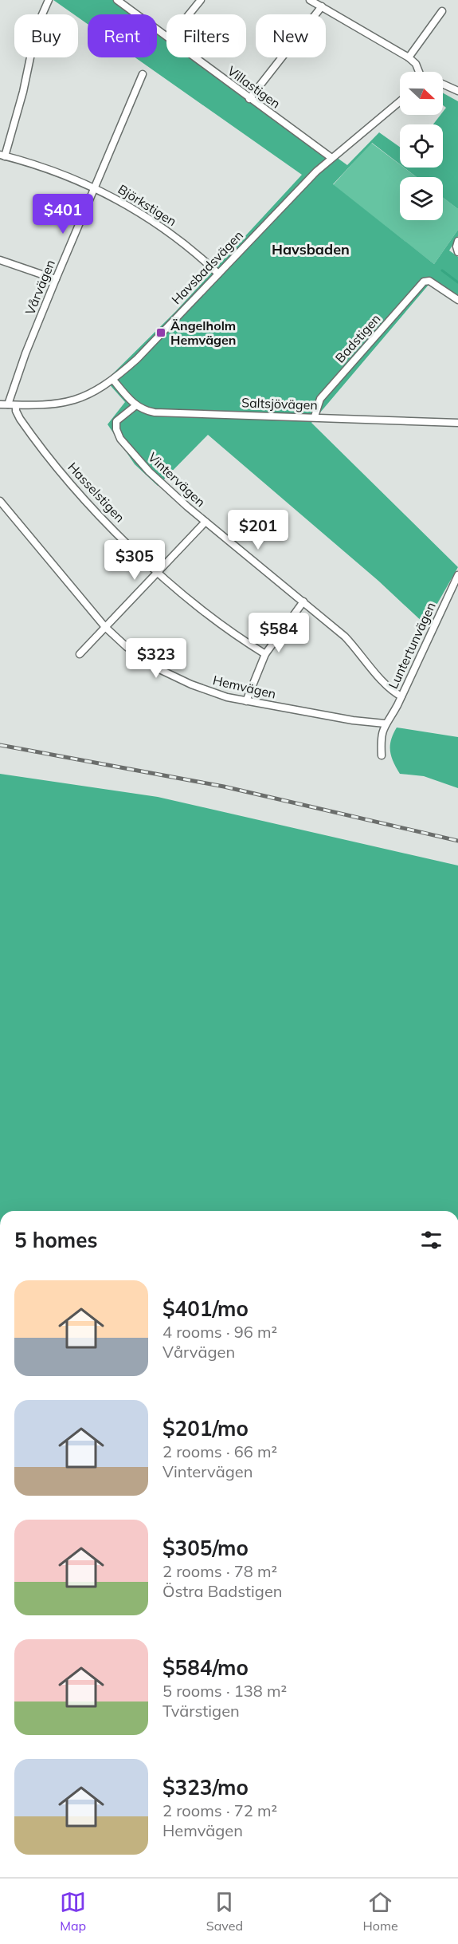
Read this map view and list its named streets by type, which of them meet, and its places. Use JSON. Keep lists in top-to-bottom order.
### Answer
{
  "streets": {
    "street": [
      "Villastigen",
      "Björkstigen",
      "Havsbadsvägen",
      "Vårvägen",
      "Badstigen",
      "Saltsjövägen",
      "Vintervägen",
      "Hasselstigen",
      "Luntertunvägen",
      "Hemvägen"
    ]
  },
  "crossings": [
    ["Villastigen", "Havsbadsvägen"],
    ["Björkstigen", "Havsbadsvägen"],
    ["Björkstigen", "Vårvägen"],
    ["Havsbadsvägen", "Vårvägen"],
    ["Havsbadsvägen", "Saltsjövägen"],
    ["Havsbadsvägen", "Hasselstigen"],
    ["Badstigen", "Saltsjövägen"],
    ["Saltsjövägen", "Vintervägen"],
    ["Vintervägen", "Luntertunvägen"],
    ["Luntertunvägen", "Hemvägen"]
  ],
  "districts": ["Havsbaden"],
  "places": {
    "transit": ["Ängelholm Hemvägen"]
  },
  "north": "right",
  "page": {
    "chip": [
      "Buy",
      "Rent",
      "Filters",
      "New"
    ],
    "price": [
      "$401",
      "$201",
      "$305",
      "$584",
      "$323"
    ],
    "heading": "5 homes",
    "list": [
      {
        "name": "$401/mo",
        "note": "4 rooms · 96 m² · Vårvägen"
      },
      {
        "name": "$201/mo",
        "note": "2 rooms · 66 m² · Vintervägen"
      },
      {
        "name": "$305/mo",
        "note": "2 rooms · 78 m² · Östra Badstigen"
      },
      {
        "name": "$584/mo",
        "note": "5 rooms · 138 m² · Tvärstigen"
      },
      {
        "name": "$323/mo",
        "note": "2 rooms · 72 m² · Hemvägen"
      }
    ],
    "tabs": ["Map", "Saved", "Home"]
  }
}
